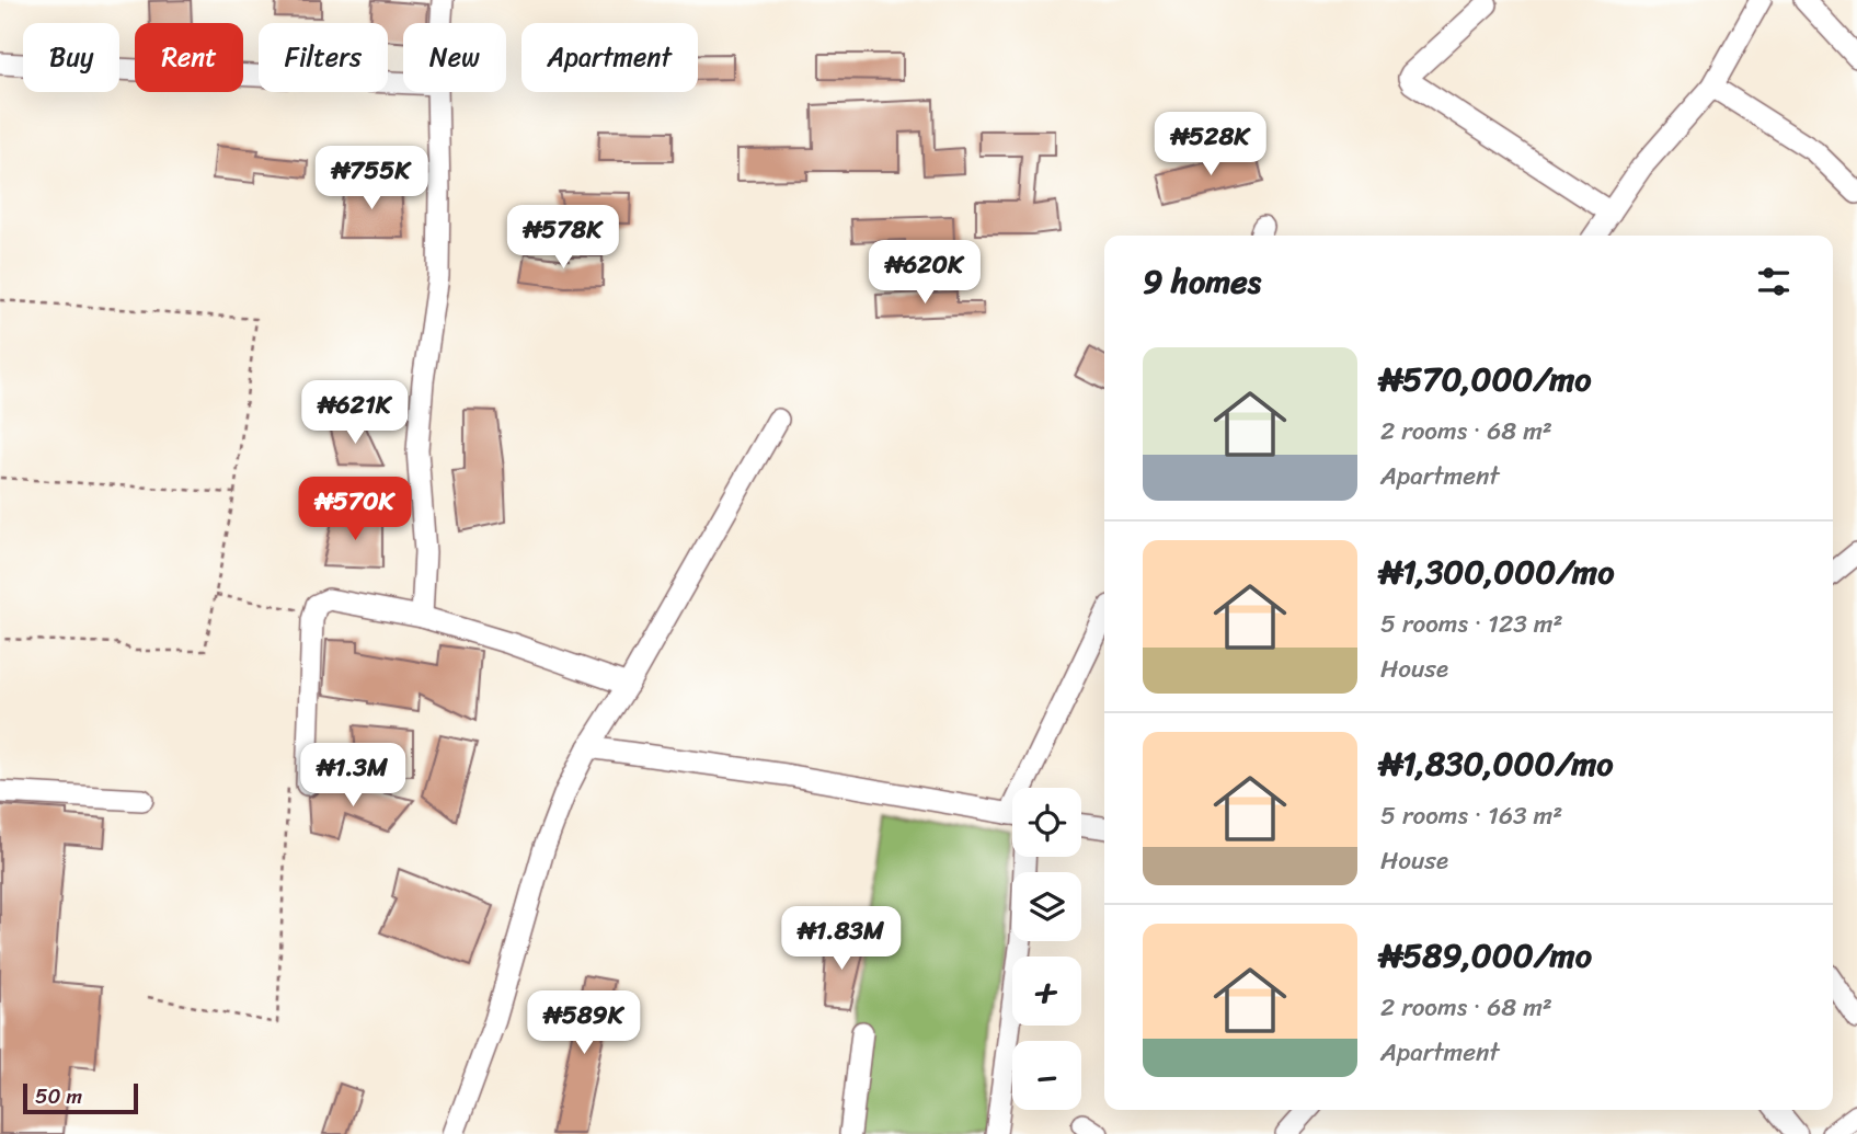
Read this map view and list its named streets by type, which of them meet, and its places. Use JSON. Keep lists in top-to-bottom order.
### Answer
{
  "scale_bar": "50 m",
  "page": {
    "chip": [
      "Buy",
      "Rent",
      "Filters",
      "New",
      "Apartment"
    ],
    "price": [
      "₦528K",
      "₦755K",
      "₦578K",
      "₦620K",
      "₦621K",
      "₦570K",
      "₦1.3M",
      "₦1.83M",
      "₦589K"
    ],
    "heading": "9 homes",
    "list": [
      {
        "name": "₦570,000/mo",
        "note": "2 rooms · 68 m² · Apartment"
      },
      {
        "name": "₦1,300,000/mo",
        "note": "5 rooms · 123 m² · House"
      },
      {
        "name": "₦1,830,000/mo",
        "note": "5 rooms · 163 m² · House"
      },
      {
        "name": "₦589,000/mo",
        "note": "2 rooms · 68 m² · Apartment"
      }
    ],
    "map_buttons": ["+", "−"],
    "scale": "50 m"
  }
}
